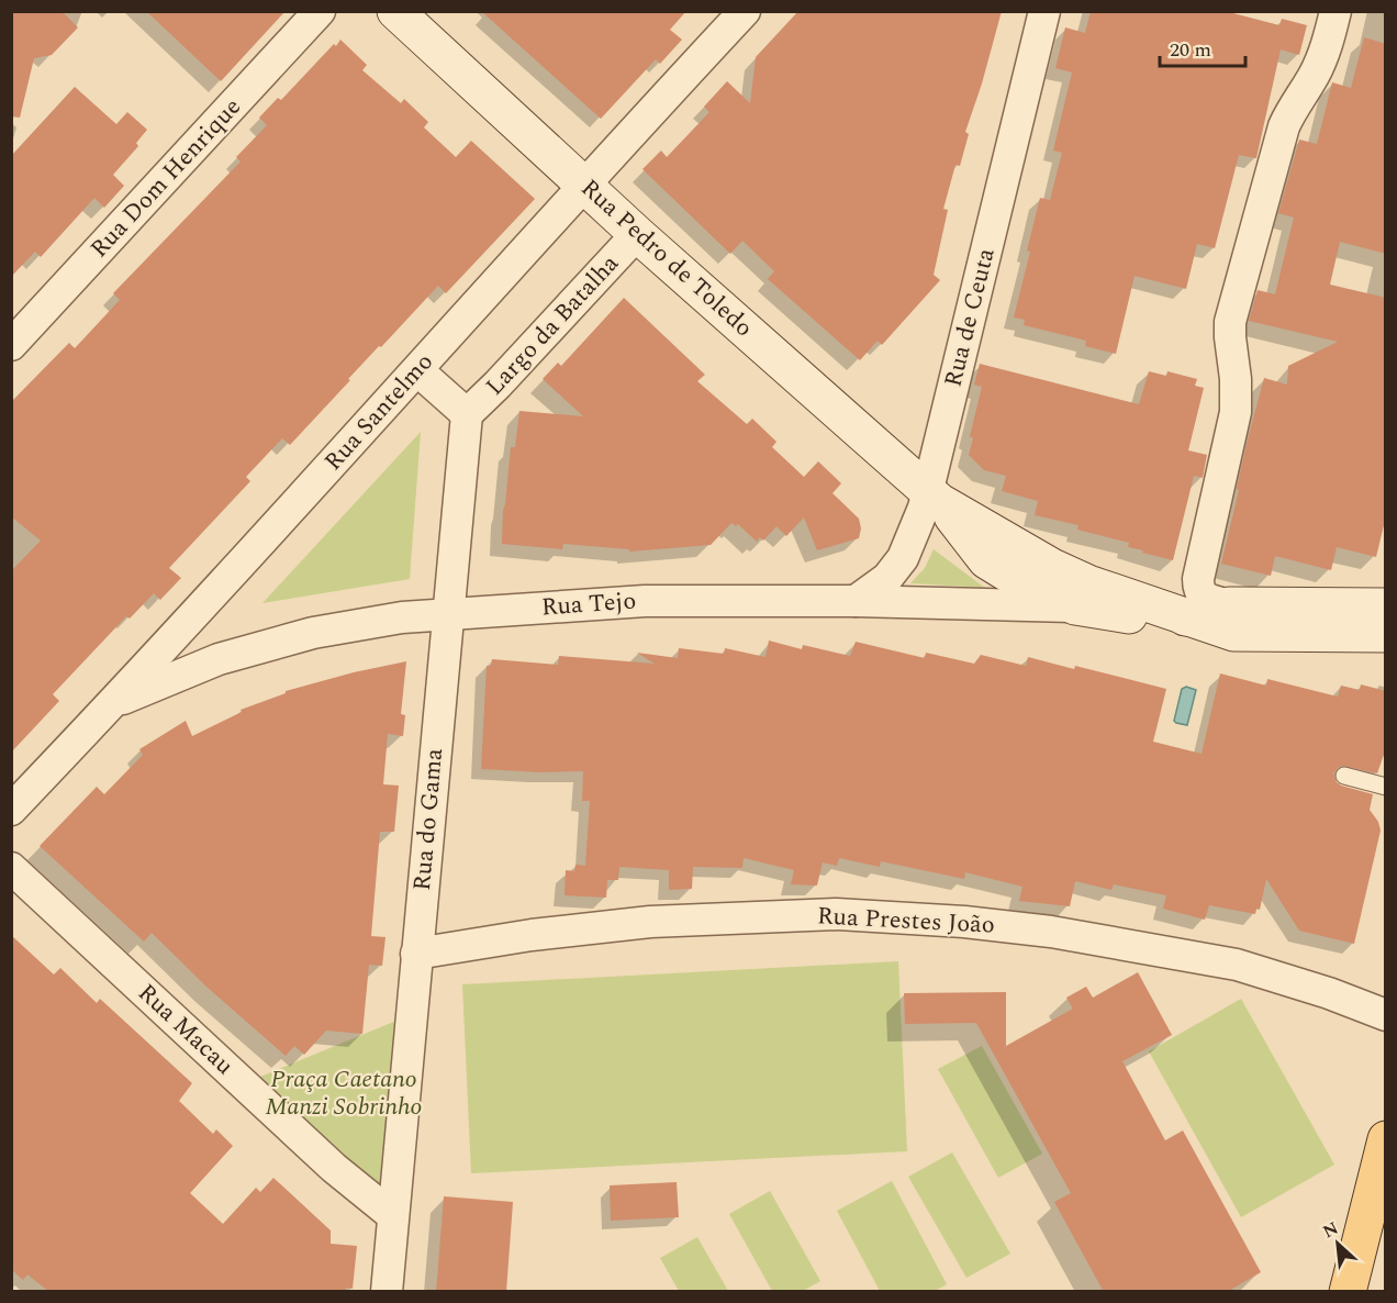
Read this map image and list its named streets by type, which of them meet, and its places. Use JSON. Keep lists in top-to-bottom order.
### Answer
{
  "streets": {
    "street": [
      "Rua Dom Henrique",
      "Rua Pedro de Toledo",
      "Rua de Ceuta",
      "Largo da Batalha",
      "Rua Santelmo",
      "Rua Tejo",
      "Rua do Gama",
      "Rua Prestes João",
      "Rua Macau"
    ]
  },
  "crossings": [
    ["Rua Pedro de Toledo", "Rua de Ceuta"],
    ["Rua Pedro de Toledo", "Largo da Batalha"],
    ["Rua Pedro de Toledo", "Rua Santelmo"],
    ["Rua Pedro de Toledo", "Rua Tejo"],
    ["Rua de Ceuta", "Rua Tejo"],
    ["Largo da Batalha", "Rua do Gama"],
    ["Rua Santelmo", "Rua Tejo"],
    ["Rua Tejo", "Rua do Gama"],
    ["Rua do Gama", "Rua Prestes João"],
    ["Rua do Gama", "Rua Macau"]
  ],
  "parks": ["Praça Caetano Manzi Sobrinho"],
  "scale_bar": "20 m",
  "north": "top left"
}
